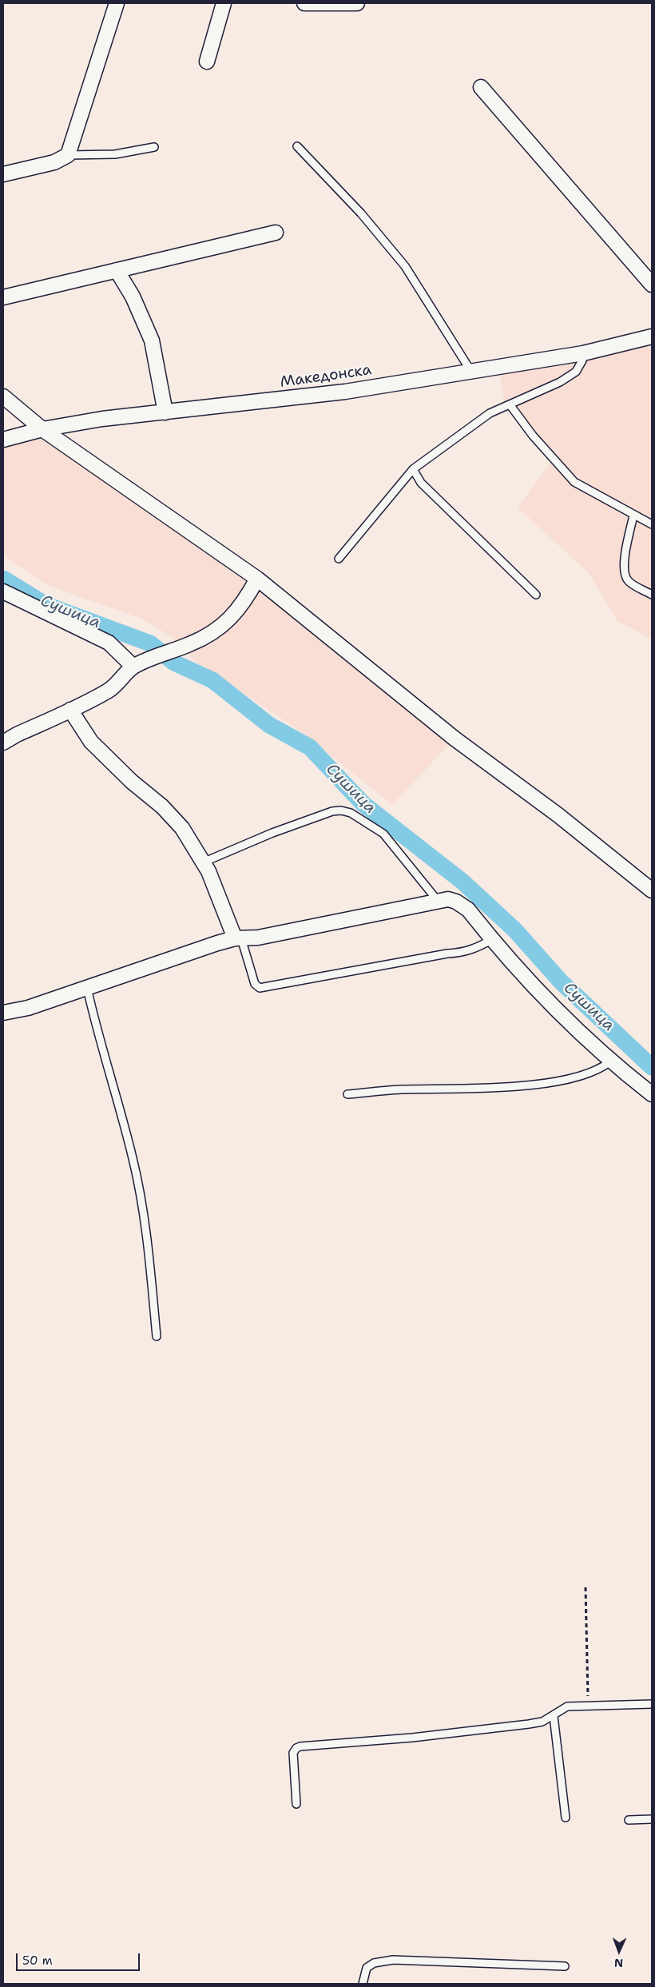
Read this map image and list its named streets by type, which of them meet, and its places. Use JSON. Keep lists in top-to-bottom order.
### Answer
{
  "streets": {
    "street": ["Македонска"]
  },
  "water": ["Сушица"],
  "scale_bar": "50 m",
  "north": "bottom"
}
